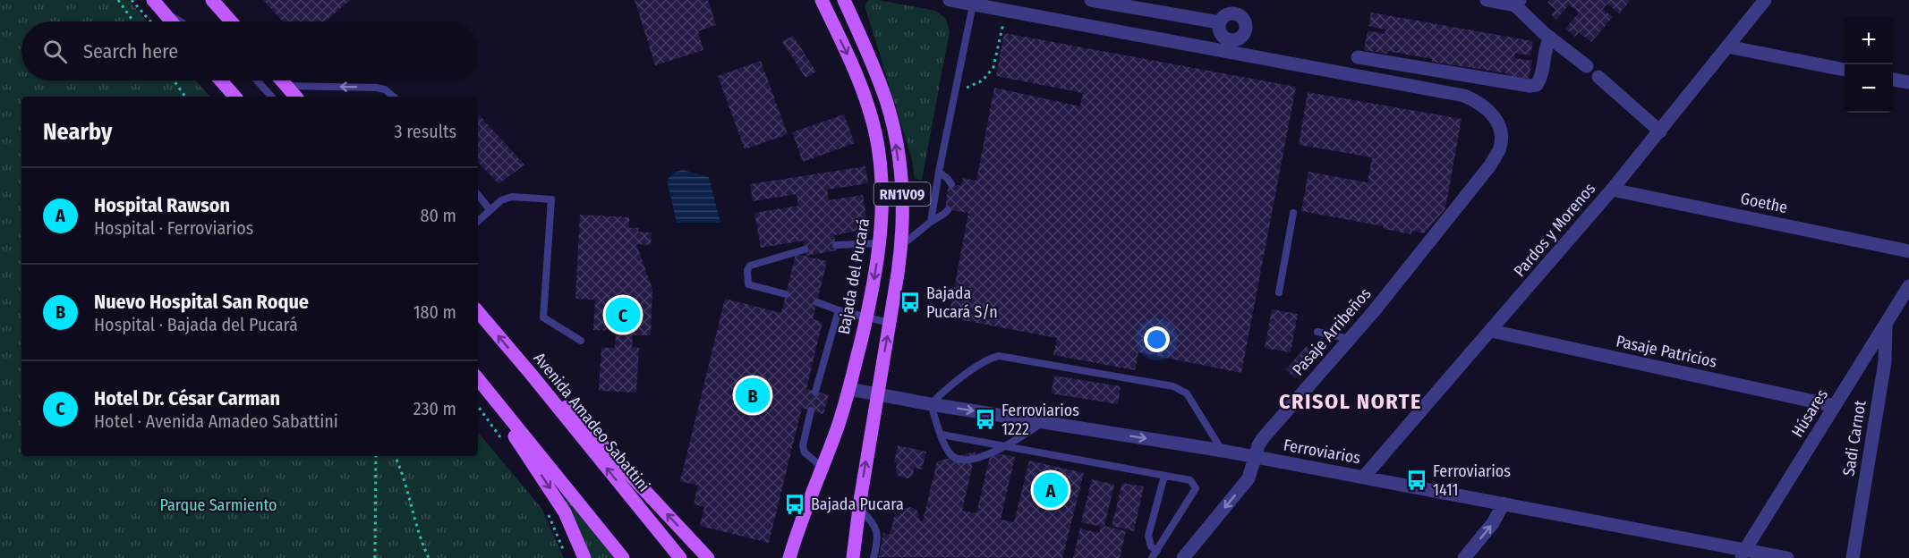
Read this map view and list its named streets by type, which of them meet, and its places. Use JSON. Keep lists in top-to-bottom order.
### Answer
{
  "streets": {
    "main road": ["RN1V09", "Bajada del Pucará", "Avenida Amadeo Sabattini"],
    "street": [
      "Goethe",
      "Pardos y Morenos",
      "Pasaje Arribeños",
      "Pasaje Patricios",
      "Húsares",
      "Sadi Carnot",
      "Ferroviarios"
    ]
  },
  "crossings": [
    ["RN1V09", "Ferroviarios"],
    ["Goethe", "Pardos y Morenos"],
    ["Pardos y Morenos", "Pasaje Patricios"],
    ["Pardos y Morenos", "Ferroviarios"],
    ["Bajada del Pucará", "Ferroviarios"],
    ["Pasaje Arribeños", "Ferroviarios"],
    ["Pasaje Patricios", "Húsares"],
    ["Húsares", "Sadi Carnot"],
    ["Húsares", "Ferroviarios"]
  ],
  "districts": ["CRISOL NORTE"],
  "parks": ["Parque Sarmiento"],
  "places": {
    "bus stop": [
      "Bajada Pucará S/n",
      "Ferroviarios 1222",
      "Ferroviarios 1411",
      "Bajada Pucara"
    ]
  },
  "page": {
    "map_buttons": ["+", "−"],
    "search": "Search here",
    "heading": ["Nearby", "3 results"],
    "list": [
      {
        "mark": "A",
        "name": "Hospital Rawson",
        "note": "Hospital · Ferroviarios",
        "value": "80 m"
      },
      {
        "mark": "B",
        "name": "Nuevo Hospital San Roque",
        "note": "Hospital · Bajada del Pucará",
        "value": "180 m"
      },
      {
        "mark": "C",
        "name": "Hotel Dr. César Carman",
        "note": "Hotel · Avenida Amadeo Sabattini",
        "value": "230 m"
      }
    ],
    "pins": ["C", "B", "A"]
  }
}
